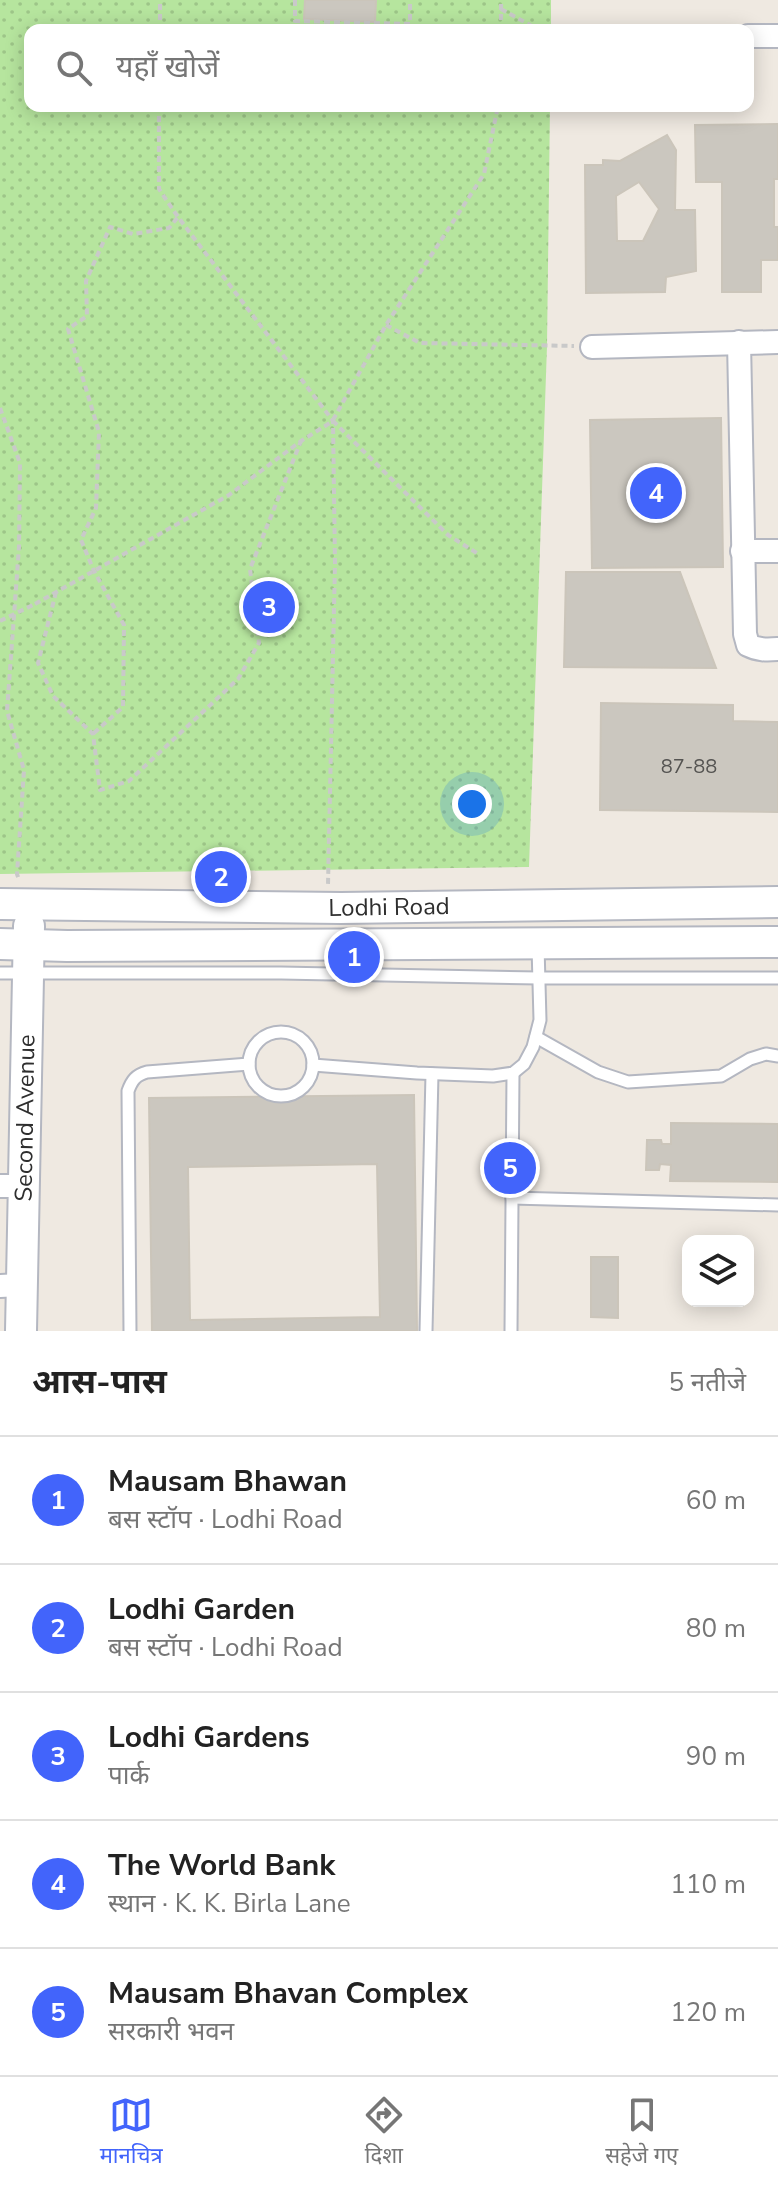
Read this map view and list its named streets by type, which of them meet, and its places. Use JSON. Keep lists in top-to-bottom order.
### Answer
{
  "streets": {
    "main road": ["Lodhi Road", "Second Avenue"]
  },
  "crossings": [
    ["Lodhi Road", "Second Avenue"]
  ],
  "house_numbers": ["87-88"],
  "page": {
    "search": "यहाँ खोजें",
    "pins": [
      "4",
      "3",
      "2",
      "1",
      "5"
    ],
    "heading": ["आस-पास", "5 नतीजे"],
    "list": [
      {
        "mark": "1",
        "name": "Mausam Bhawan",
        "note": "बस स्टॉप · Lodhi Road",
        "value": "60 m"
      },
      {
        "mark": "2",
        "name": "Lodhi Garden",
        "note": "बस स्टॉप · Lodhi Road",
        "value": "80 m"
      },
      {
        "mark": "3",
        "name": "Lodhi Gardens",
        "note": "पार्क",
        "value": "90 m"
      },
      {
        "mark": "4",
        "name": "The World Bank",
        "note": "स्थान · K. K. Birla Lane",
        "value": "110 m"
      },
      {
        "mark": "5",
        "name": "Mausam Bhavan Complex",
        "note": "सरकारी भवन",
        "value": "120 m"
      }
    ],
    "nav": ["मानचित्र", "दिशा", "सहेजे गए"]
  }
}
